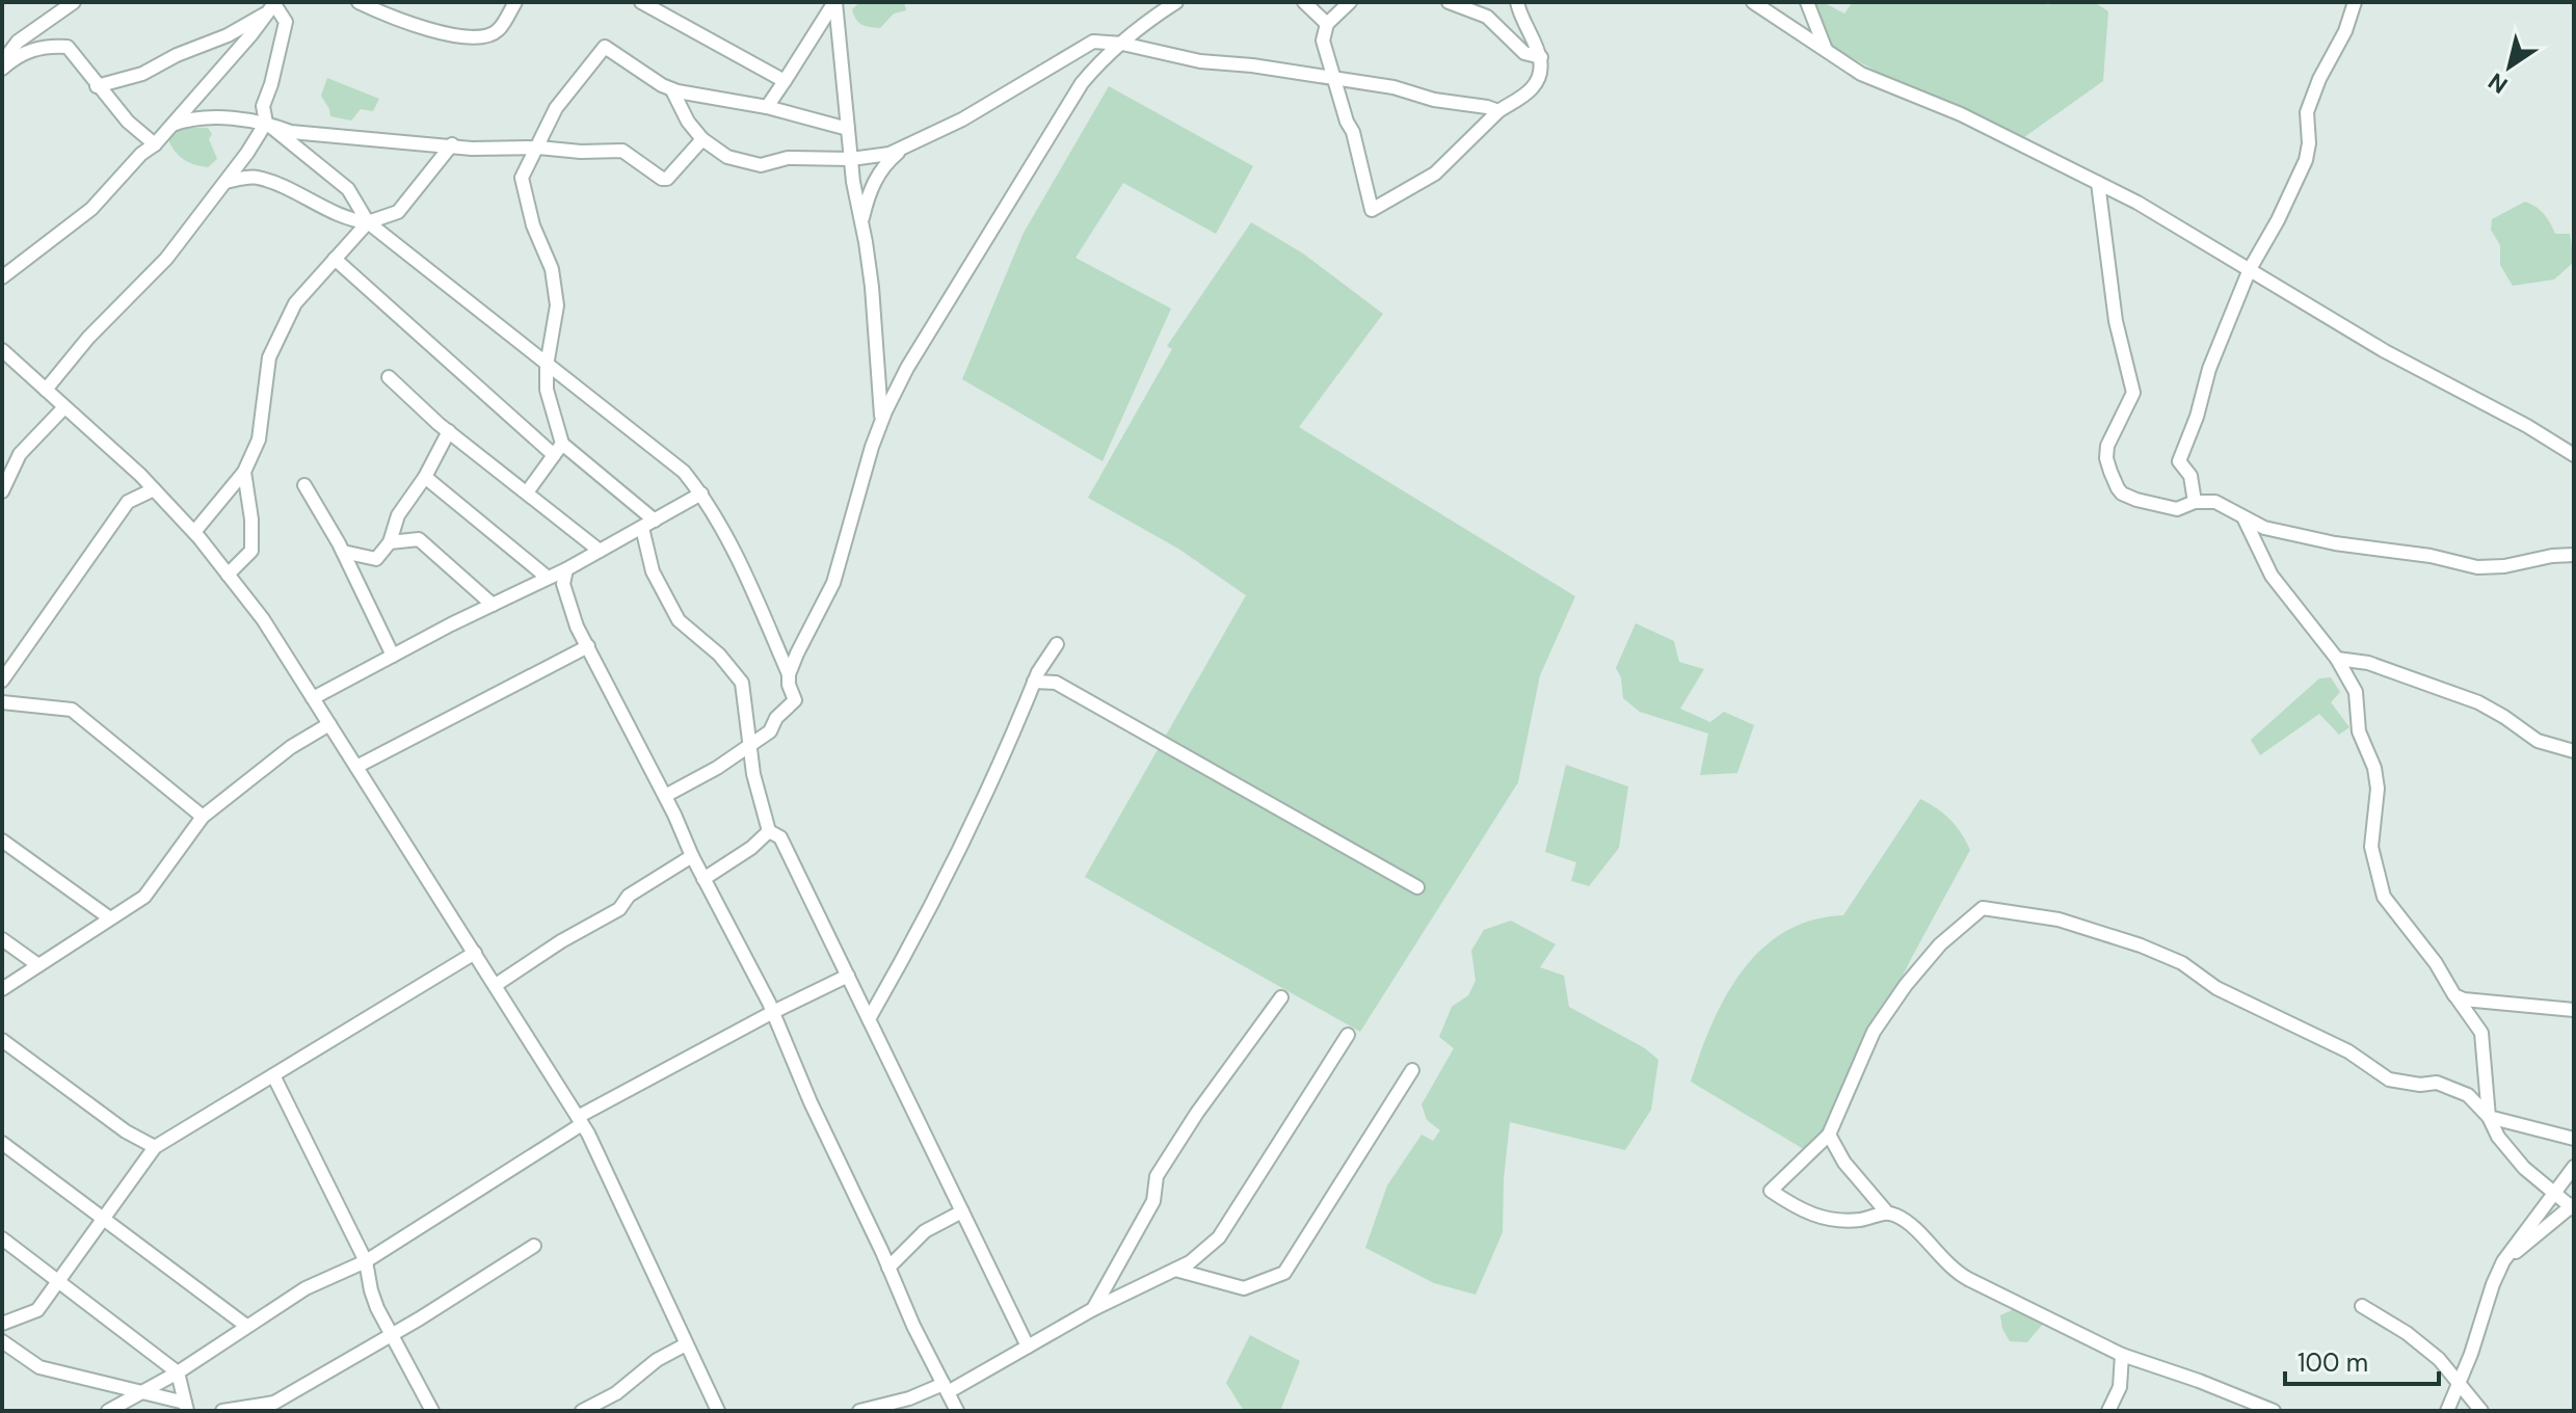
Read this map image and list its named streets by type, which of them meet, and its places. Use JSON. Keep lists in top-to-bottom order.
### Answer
{
  "scale_bar": "100 m",
  "north": "bottom left"
}
